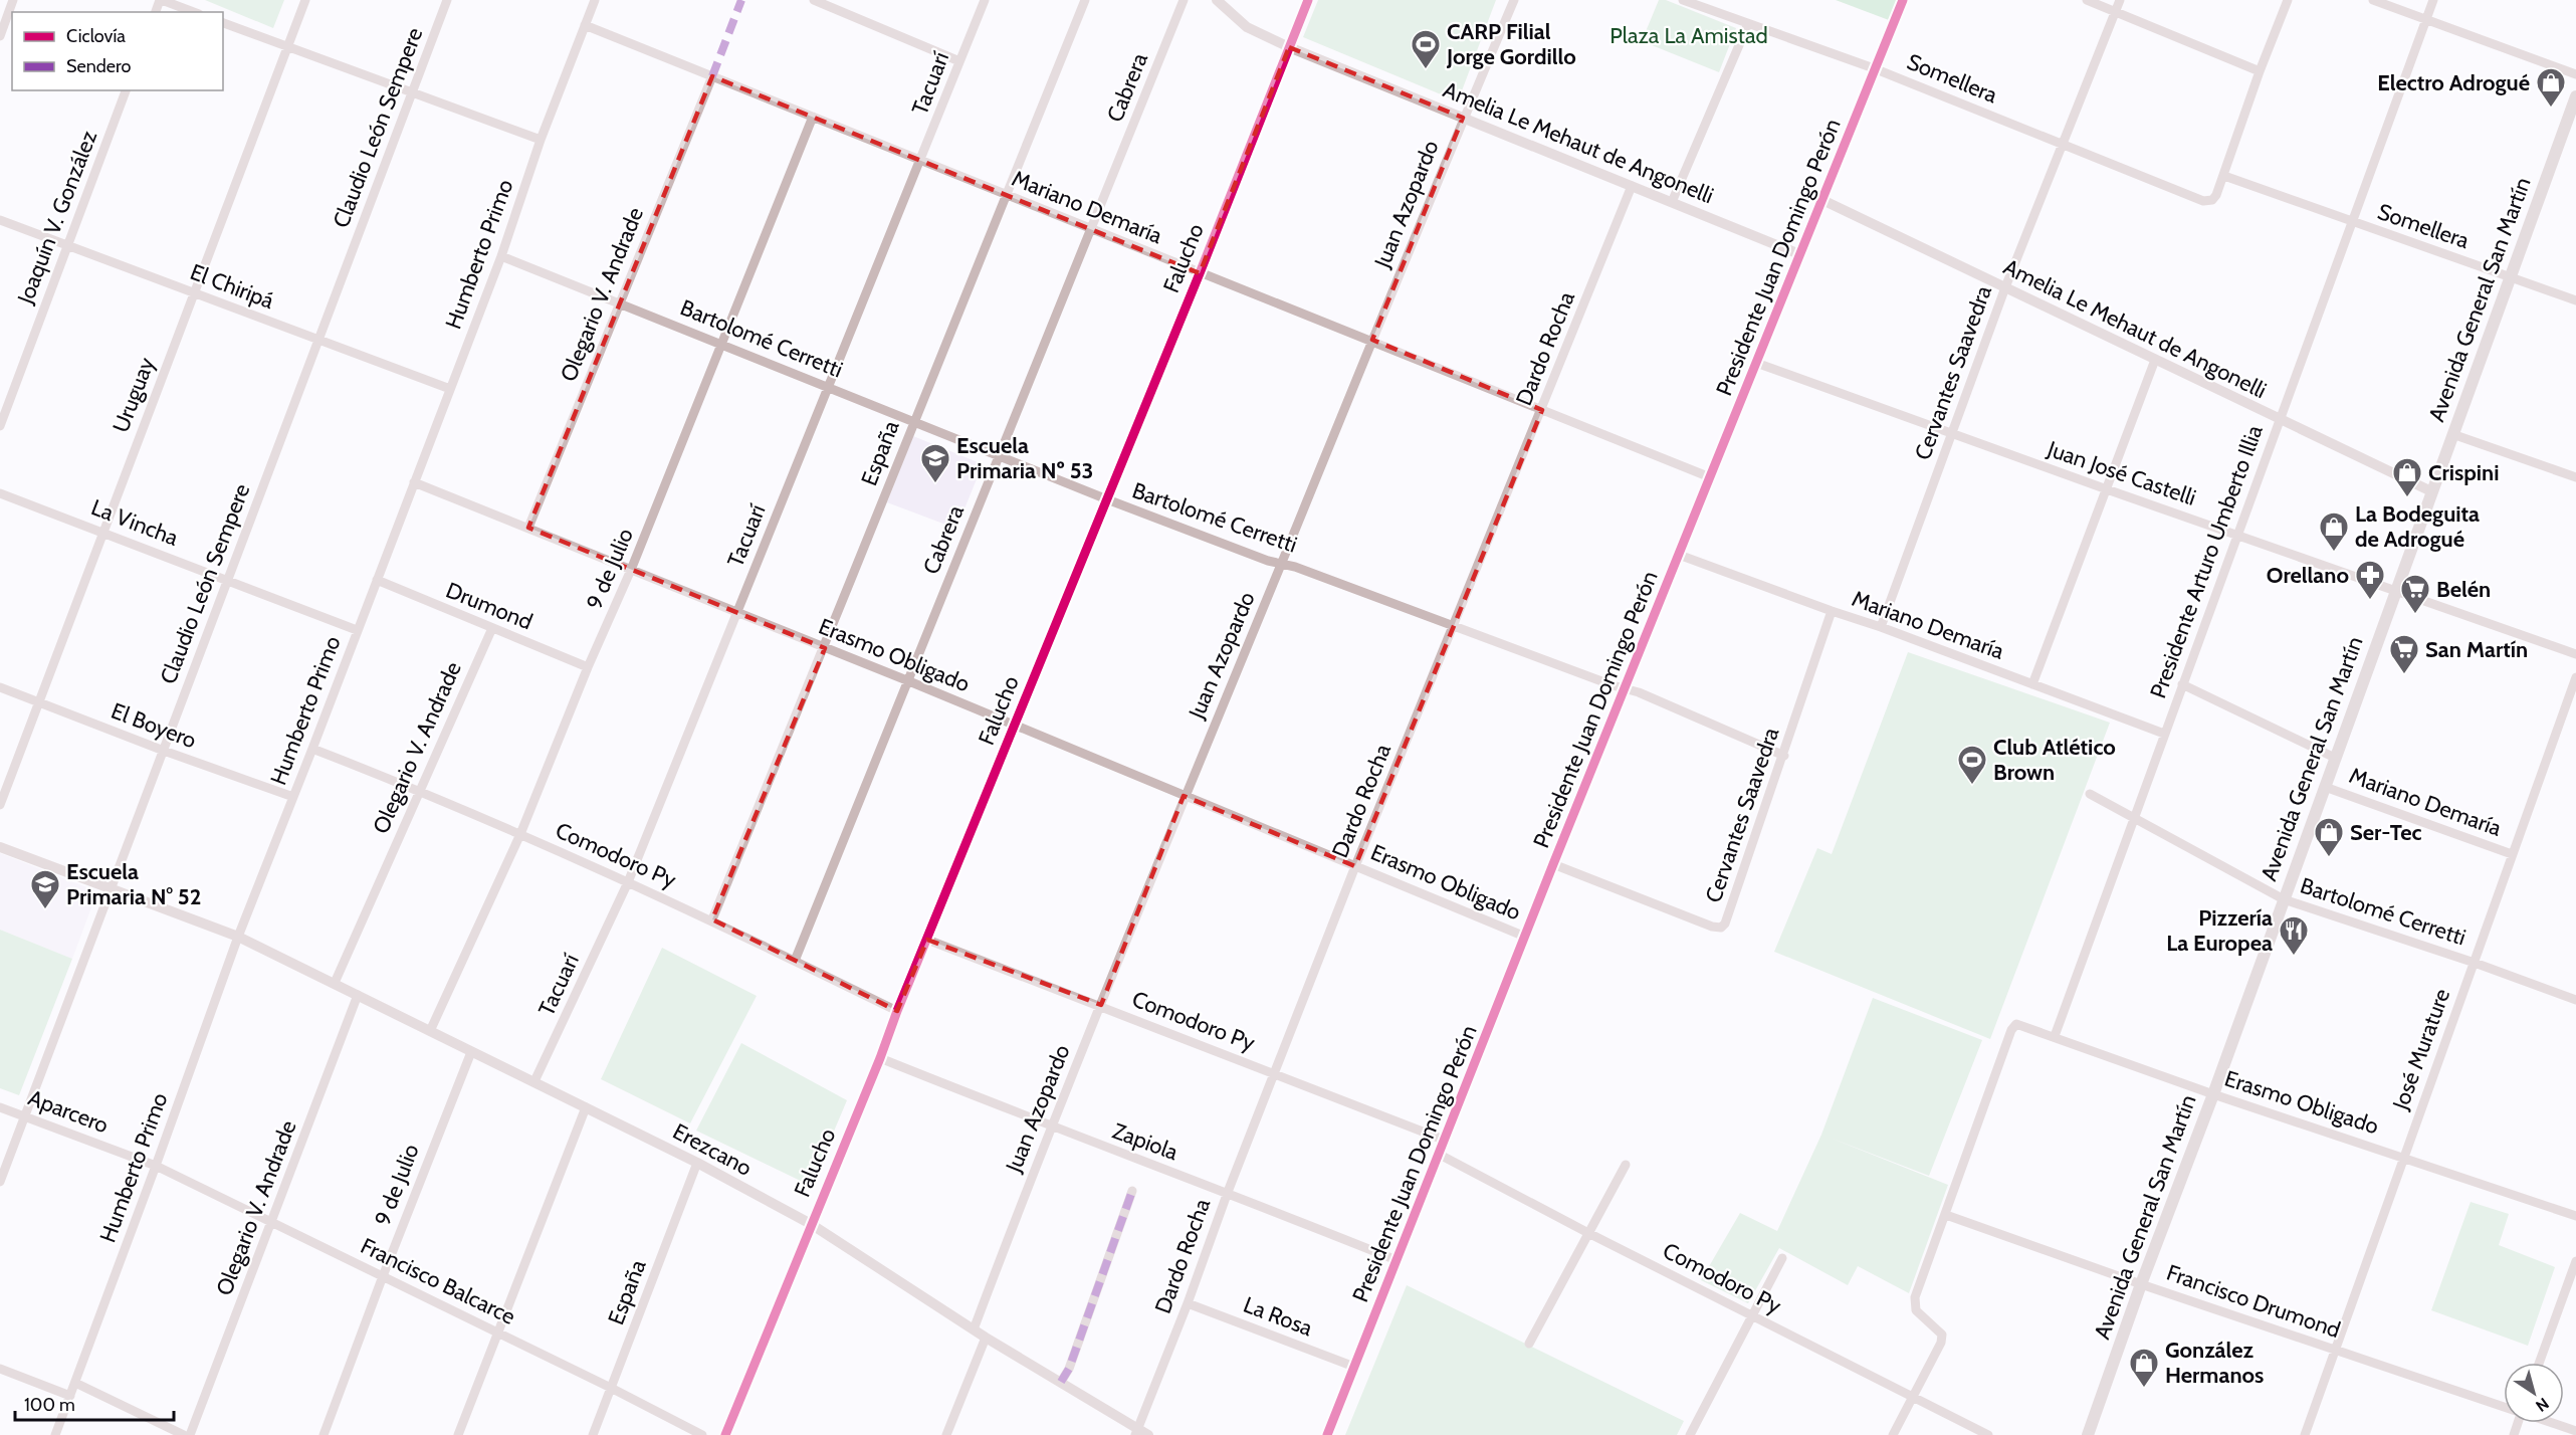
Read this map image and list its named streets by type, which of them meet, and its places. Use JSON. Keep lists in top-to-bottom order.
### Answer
{
  "streets": {
    "main road": ["Avenida General San Martín"],
    "street": [
      "Somellera",
      "Tacuarí",
      "Cabrera",
      "Claudio León Sempere",
      "Amelia Le Mehaut de Angonelli",
      "Juan Azopardo",
      "Mariano Demaría",
      "Joaquín V. González",
      "Humberto Primo",
      "Presidente Juan Domingo Perón",
      "Falucho",
      "El Chiripá",
      "Olegario V. Andrade",
      "Bartolomé Cerretti",
      "Dardo Rocha",
      "Cervantes Saavedra",
      "Uruguay",
      "España",
      "Juan José Castelli",
      "La Vincha",
      "Presidente Arturo Umberto Illia",
      "9 de Julio",
      "Drumond",
      "Erasmo Obligado",
      "El Boyero",
      "Comodoro Py",
      "José Murature",
      "Aparcero",
      "Zapiola",
      "Erezcano",
      "Francisco Balcarce",
      "Francisco Drumond",
      "La Rosa"
    ]
  },
  "crossings": [
    ["Somellera", "Presidente Juan Domingo Perón"],
    ["Somellera", "Avenida General San Martín"],
    ["Somellera", "Cervantes Saavedra"],
    ["Somellera", "Presidente Arturo Umberto Illia"],
    ["Tacuarí", "Mariano Demaría"],
    ["Tacuarí", "Bartolomé Cerretti"],
    ["Tacuarí", "Erasmo Obligado"],
    ["Tacuarí", "Comodoro Py"],
    ["Tacuarí", "Erezcano"],
    ["Cabrera", "Mariano Demaría"],
    ["Cabrera", "Bartolomé Cerretti"],
    ["Cabrera", "Erasmo Obligado"],
    ["Cabrera", "Comodoro Py"],
    ["Claudio León Sempere", "El Chiripá"],
    ["Claudio León Sempere", "La Vincha"],
    ["Claudio León Sempere", "El Boyero"],
    ["Claudio León Sempere", "Aparcero"],
    ["Claudio León Sempere", "Erezcano"],
    ["Amelia Le Mehaut de Angonelli", "Juan Azopardo"],
    ["Amelia Le Mehaut de Angonelli", "Presidente Juan Domingo Perón"],
    ["Amelia Le Mehaut de Angonelli", "Falucho"],
    ["Amelia Le Mehaut de Angonelli", "Avenida General San Martín"],
    ["Amelia Le Mehaut de Angonelli", "Dardo Rocha"],
    ["Amelia Le Mehaut de Angonelli", "Cervantes Saavedra"],
    ["Amelia Le Mehaut de Angonelli", "Presidente Arturo Umberto Illia"],
    ["Juan Azopardo", "Mariano Demaría"],
    ["Juan Azopardo", "Bartolomé Cerretti"],
    ["Juan Azopardo", "Erasmo Obligado"],
    ["Juan Azopardo", "Comodoro Py"],
    ["Juan Azopardo", "Zapiola"],
    ["Juan Azopardo", "Erezcano"],
    ["Mariano Demaría", "Humberto Primo"],
    ["Mariano Demaría", "Presidente Juan Domingo Perón"],
    ["Mariano Demaría", "Falucho"],
    ["Mariano Demaría", "Olegario V. Andrade"],
    ["Mariano Demaría", "Avenida General San Martín"],
    ["Mariano Demaría", "Dardo Rocha"],
    ["Mariano Demaría", "Cervantes Saavedra"],
    ["Mariano Demaría", "España"],
    ["Mariano Demaría", "Presidente Arturo Umberto Illia"],
    ["Mariano Demaría", "9 de Julio"],
    ["Mariano Demaría", "José Murature"],
    ["Joaquín V. González", "El Chiripá"],
    ["Humberto Primo", "El Chiripá"],
    ["Humberto Primo", "Bartolomé Cerretti"],
    ["Humberto Primo", "La Vincha"],
    ["Humberto Primo", "Drumond"],
    ["Humberto Primo", "Erasmo Obligado"],
    ["Humberto Primo", "El Boyero"],
    ["Humberto Primo", "Comodoro Py"],
    ["Humberto Primo", "Aparcero"],
    ["Humberto Primo", "Erezcano"],
    ["Humberto Primo", "Francisco Balcarce"],
    ["Presidente Juan Domingo Perón", "Bartolomé Cerretti"],
    ["Presidente Juan Domingo Perón", "Cervantes Saavedra"],
    ["Presidente Juan Domingo Perón", "Juan José Castelli"],
    ["Presidente Juan Domingo Perón", "Erasmo Obligado"],
    ["Presidente Juan Domingo Perón", "Comodoro Py"],
    ["Presidente Juan Domingo Perón", "Zapiola"],
    ["Presidente Juan Domingo Perón", "La Rosa"],
    ["Falucho", "Bartolomé Cerretti"],
    ["Falucho", "Erasmo Obligado"],
    ["Falucho", "Comodoro Py"],
    ["Falucho", "Zapiola"],
    ["Falucho", "Erezcano"],
    ["El Chiripá", "Uruguay"],
    ["Olegario V. Andrade", "Bartolomé Cerretti"],
    ["Olegario V. Andrade", "Drumond"],
    ["Olegario V. Andrade", "Erasmo Obligado"],
    ["Olegario V. Andrade", "Comodoro Py"],
    ["Olegario V. Andrade", "Erezcano"],
    ["Olegario V. Andrade", "Francisco Balcarce"],
    ["Avenida General San Martín", "Bartolomé Cerretti"],
    ["Avenida General San Martín", "Juan José Castelli"],
    ["Avenida General San Martín", "Erasmo Obligado"],
    ["Avenida General San Martín", "Francisco Drumond"],
    ["Bartolomé Cerretti", "Dardo Rocha"],
    ["Bartolomé Cerretti", "Cervantes Saavedra"],
    ["Bartolomé Cerretti", "España"],
    ["Bartolomé Cerretti", "Presidente Arturo Umberto Illia"],
    ["Bartolomé Cerretti", "9 de Julio"],
    ["Bartolomé Cerretti", "José Murature"],
    ["Dardo Rocha", "Erasmo Obligado"],
    ["Dardo Rocha", "Comodoro Py"],
    ["Dardo Rocha", "Zapiola"],
    ["Dardo Rocha", "Erezcano"],
    ["Dardo Rocha", "La Rosa"],
    ["Cervantes Saavedra", "Juan José Castelli"],
    ["Uruguay", "La Vincha"],
    ["Uruguay", "El Boyero"],
    ["España", "Erasmo Obligado"],
    ["España", "Comodoro Py"],
    ["España", "Erezcano"],
    ["España", "Francisco Balcarce"],
    ["Juan José Castelli", "Presidente Arturo Umberto Illia"],
    ["Presidente Arturo Umberto Illia", "Erasmo Obligado"],
    ["9 de Julio", "Drumond"],
    ["9 de Julio", "Erasmo Obligado"],
    ["9 de Julio", "Comodoro Py"],
    ["9 de Julio", "Erezcano"],
    ["9 de Julio", "Francisco Balcarce"],
    ["Erasmo Obligado", "José Murature"],
    ["Erasmo Obligado", "Francisco Drumond"],
    ["José Murature", "Francisco Drumond"],
    ["Aparcero", "Francisco Balcarce"]
  ],
  "parks": ["Plaza La Amistad"],
  "places": {
    "sports": ["CARP Filial Jorge Gordillo", "Club Atlético Brown"],
    "shop": [
      "Electro Adrogué",
      "Crispini",
      "La Bodeguita de Adrogué",
      "Ser-Tec",
      "González Hermanos"
    ],
    "school or university": ["Escuela Primaria Nº 53", "Escuela Primaria N° 52"],
    "pharmacy": ["Orellano"],
    "supermarket": ["Belén", "San Martín"],
    "restaurant": ["Pizzería La Europea"]
  },
  "legend": ["Ciclovía", "Sendero"],
  "scale_bar": "100 m",
  "north": "bottom right"
}
